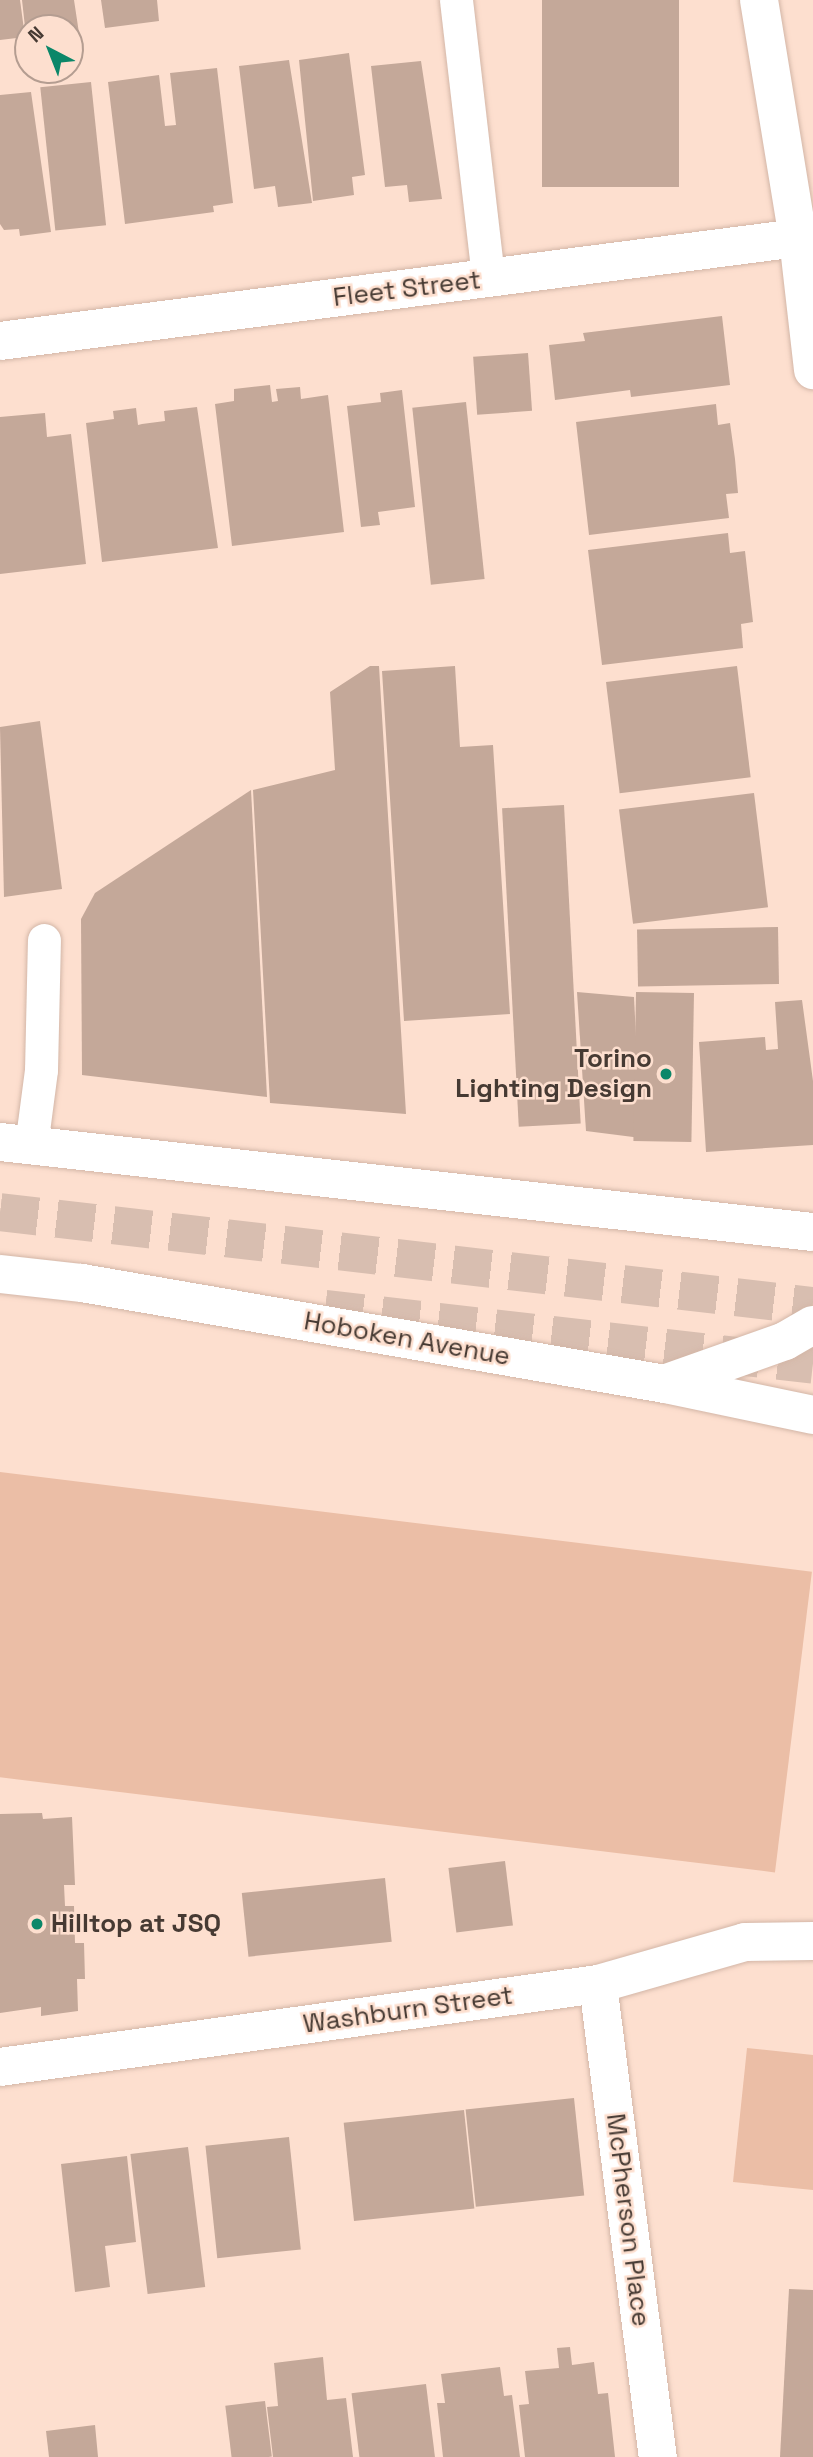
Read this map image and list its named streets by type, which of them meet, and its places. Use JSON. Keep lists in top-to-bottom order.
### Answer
{
  "streets": {
    "street": [
      "Fleet Street",
      "Hoboken Avenue",
      "Washburn Street",
      "McPherson Place"
    ]
  },
  "crossings": [
    ["Washburn Street", "McPherson Place"]
  ],
  "places": ["Torino Lighting Design", "Hilltop at JSQ"],
  "north": "top left"
}
